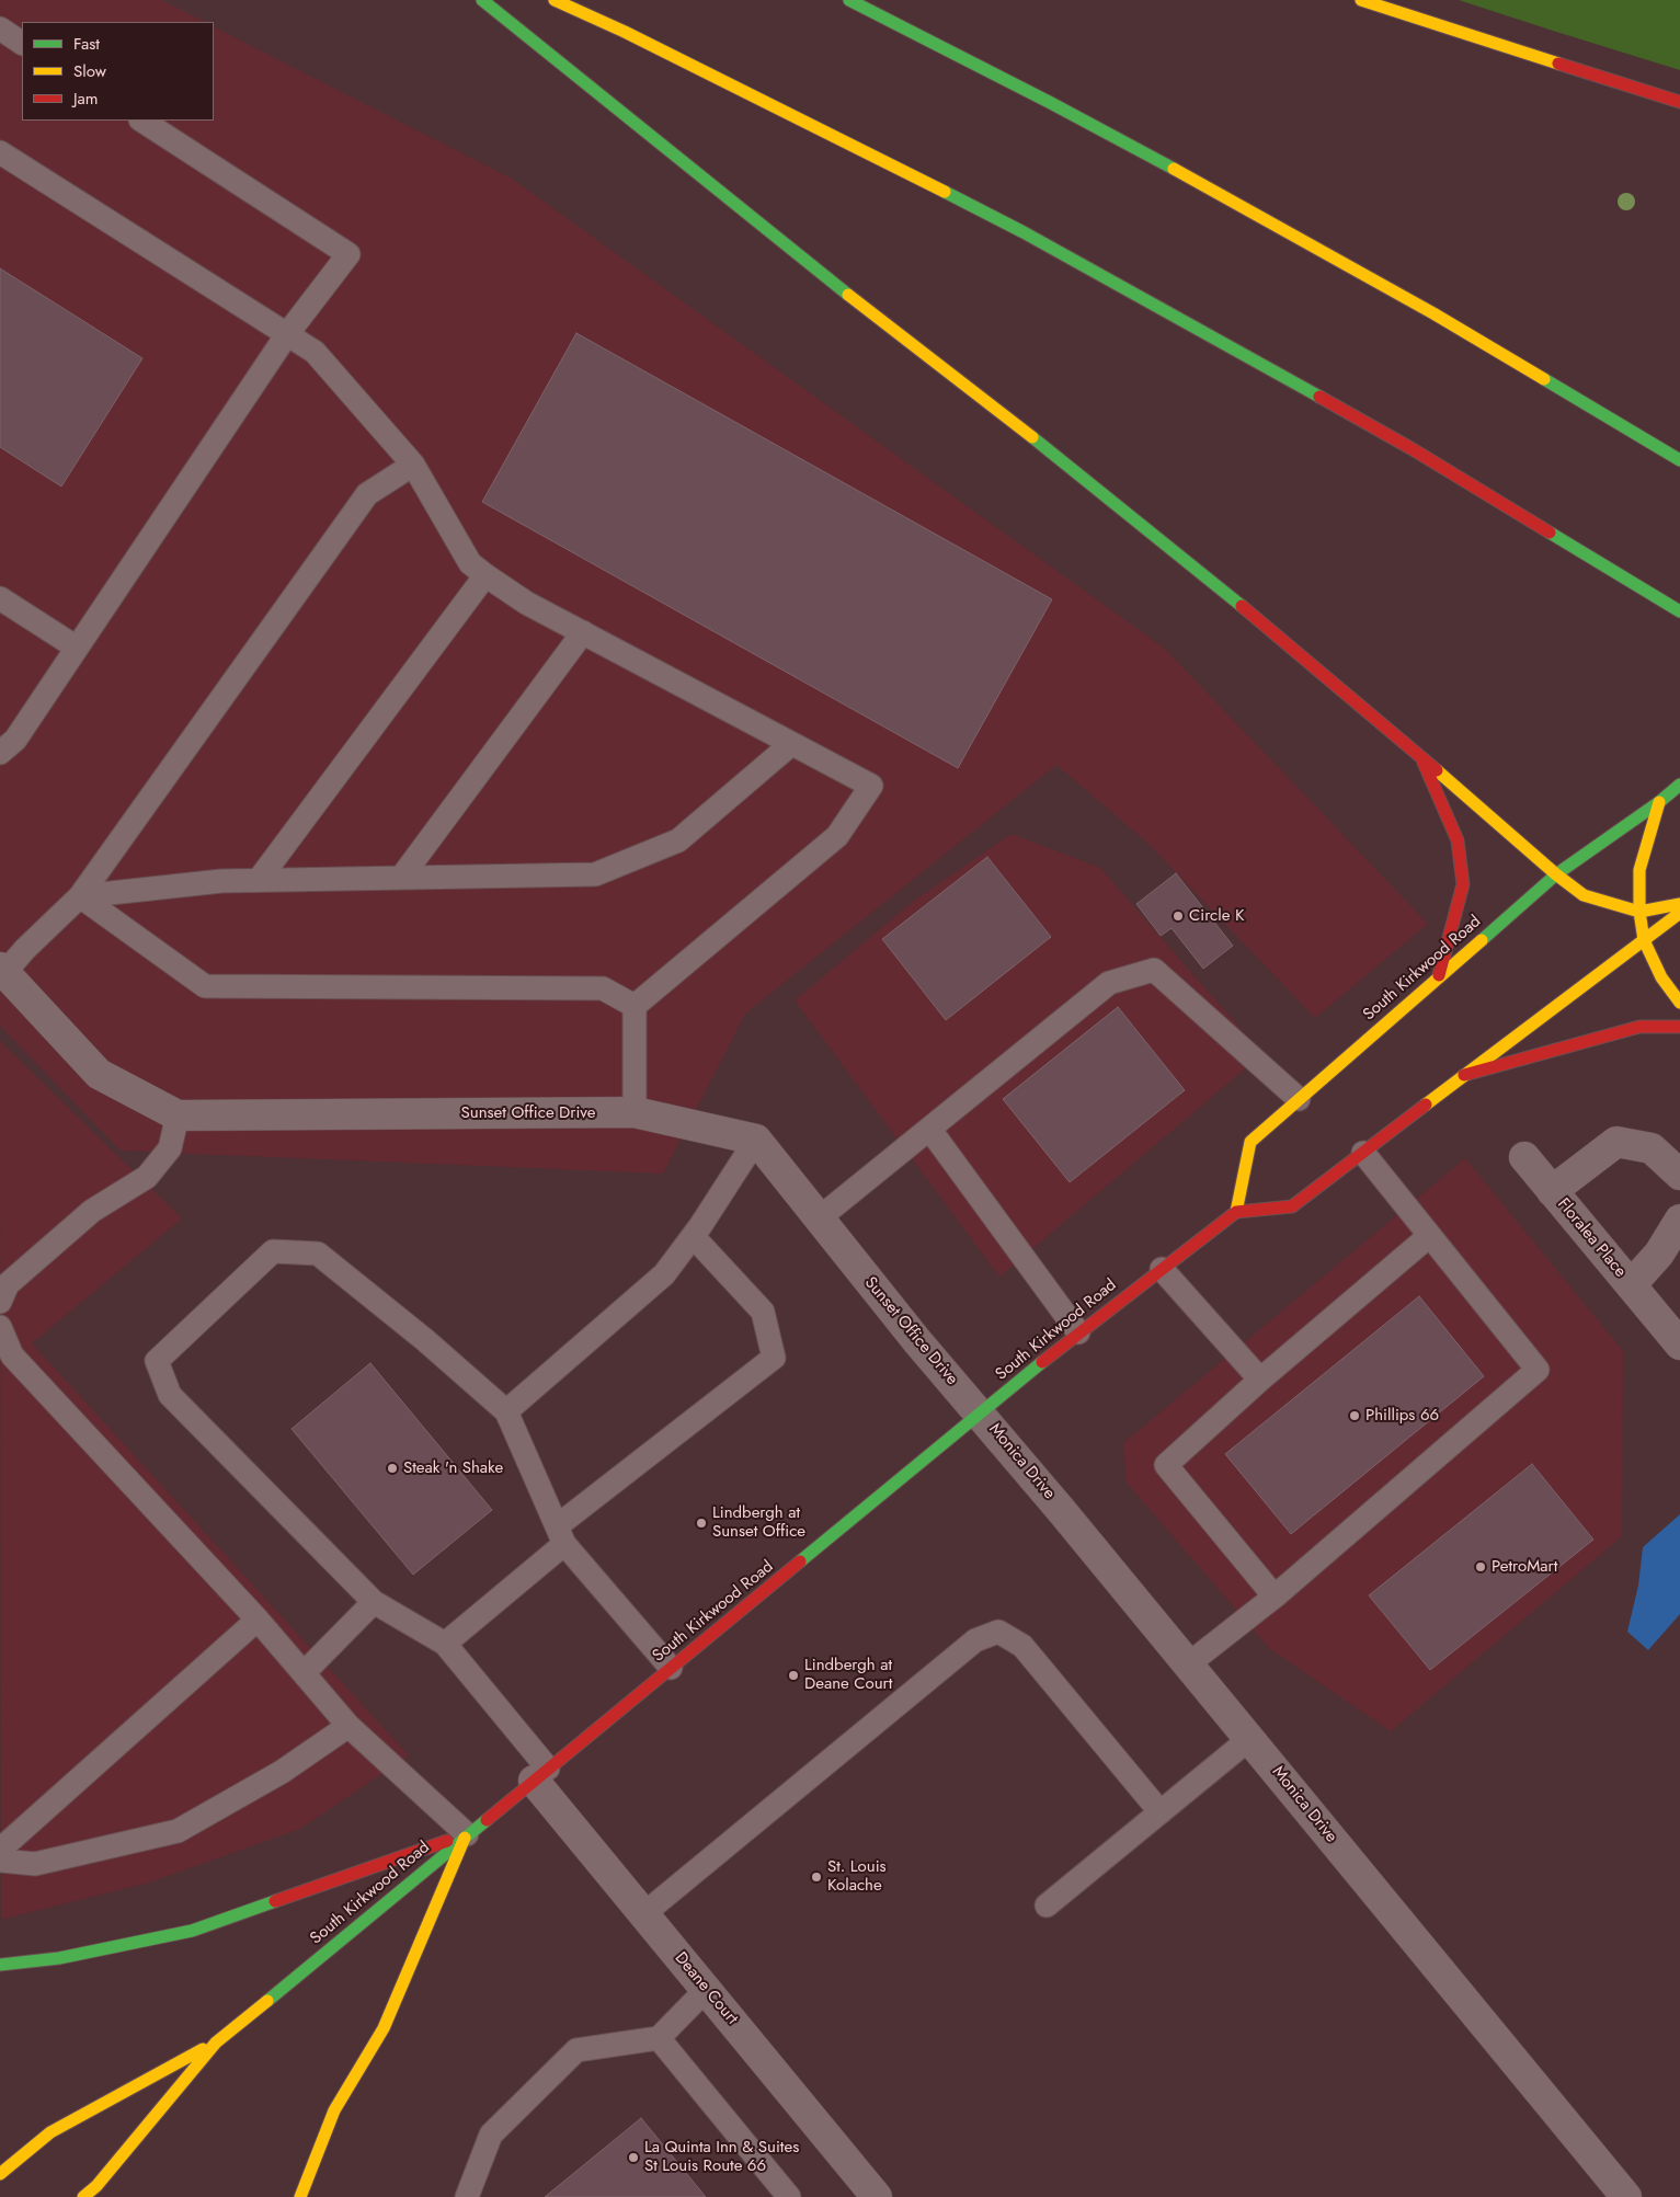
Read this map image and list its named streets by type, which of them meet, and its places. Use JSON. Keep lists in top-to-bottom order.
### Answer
{
  "streets": {
    "main road": ["South Kirkwood Road"],
    "street": [
      "Sunset Office Drive",
      "Floralea Place",
      "Monica Drive",
      "Deane Court"
    ]
  },
  "crossings": [
    ["South Kirkwood Road", "Sunset Office Drive"],
    ["South Kirkwood Road", "Monica Drive"],
    ["South Kirkwood Road", "Deane Court"],
    ["Sunset Office Drive", "Monica Drive"]
  ],
  "places": [
    "Circle K",
    "Phillips 66",
    "Steak 'n Shake",
    "Lindbergh at Sunset Office",
    "PetroMart",
    "Lindbergh at Deane Court",
    "St. Louis Kolache",
    "La Quinta Inn & Suites St Louis Route 66"
  ],
  "legend": ["Fast", "Slow", "Jam"]
}
